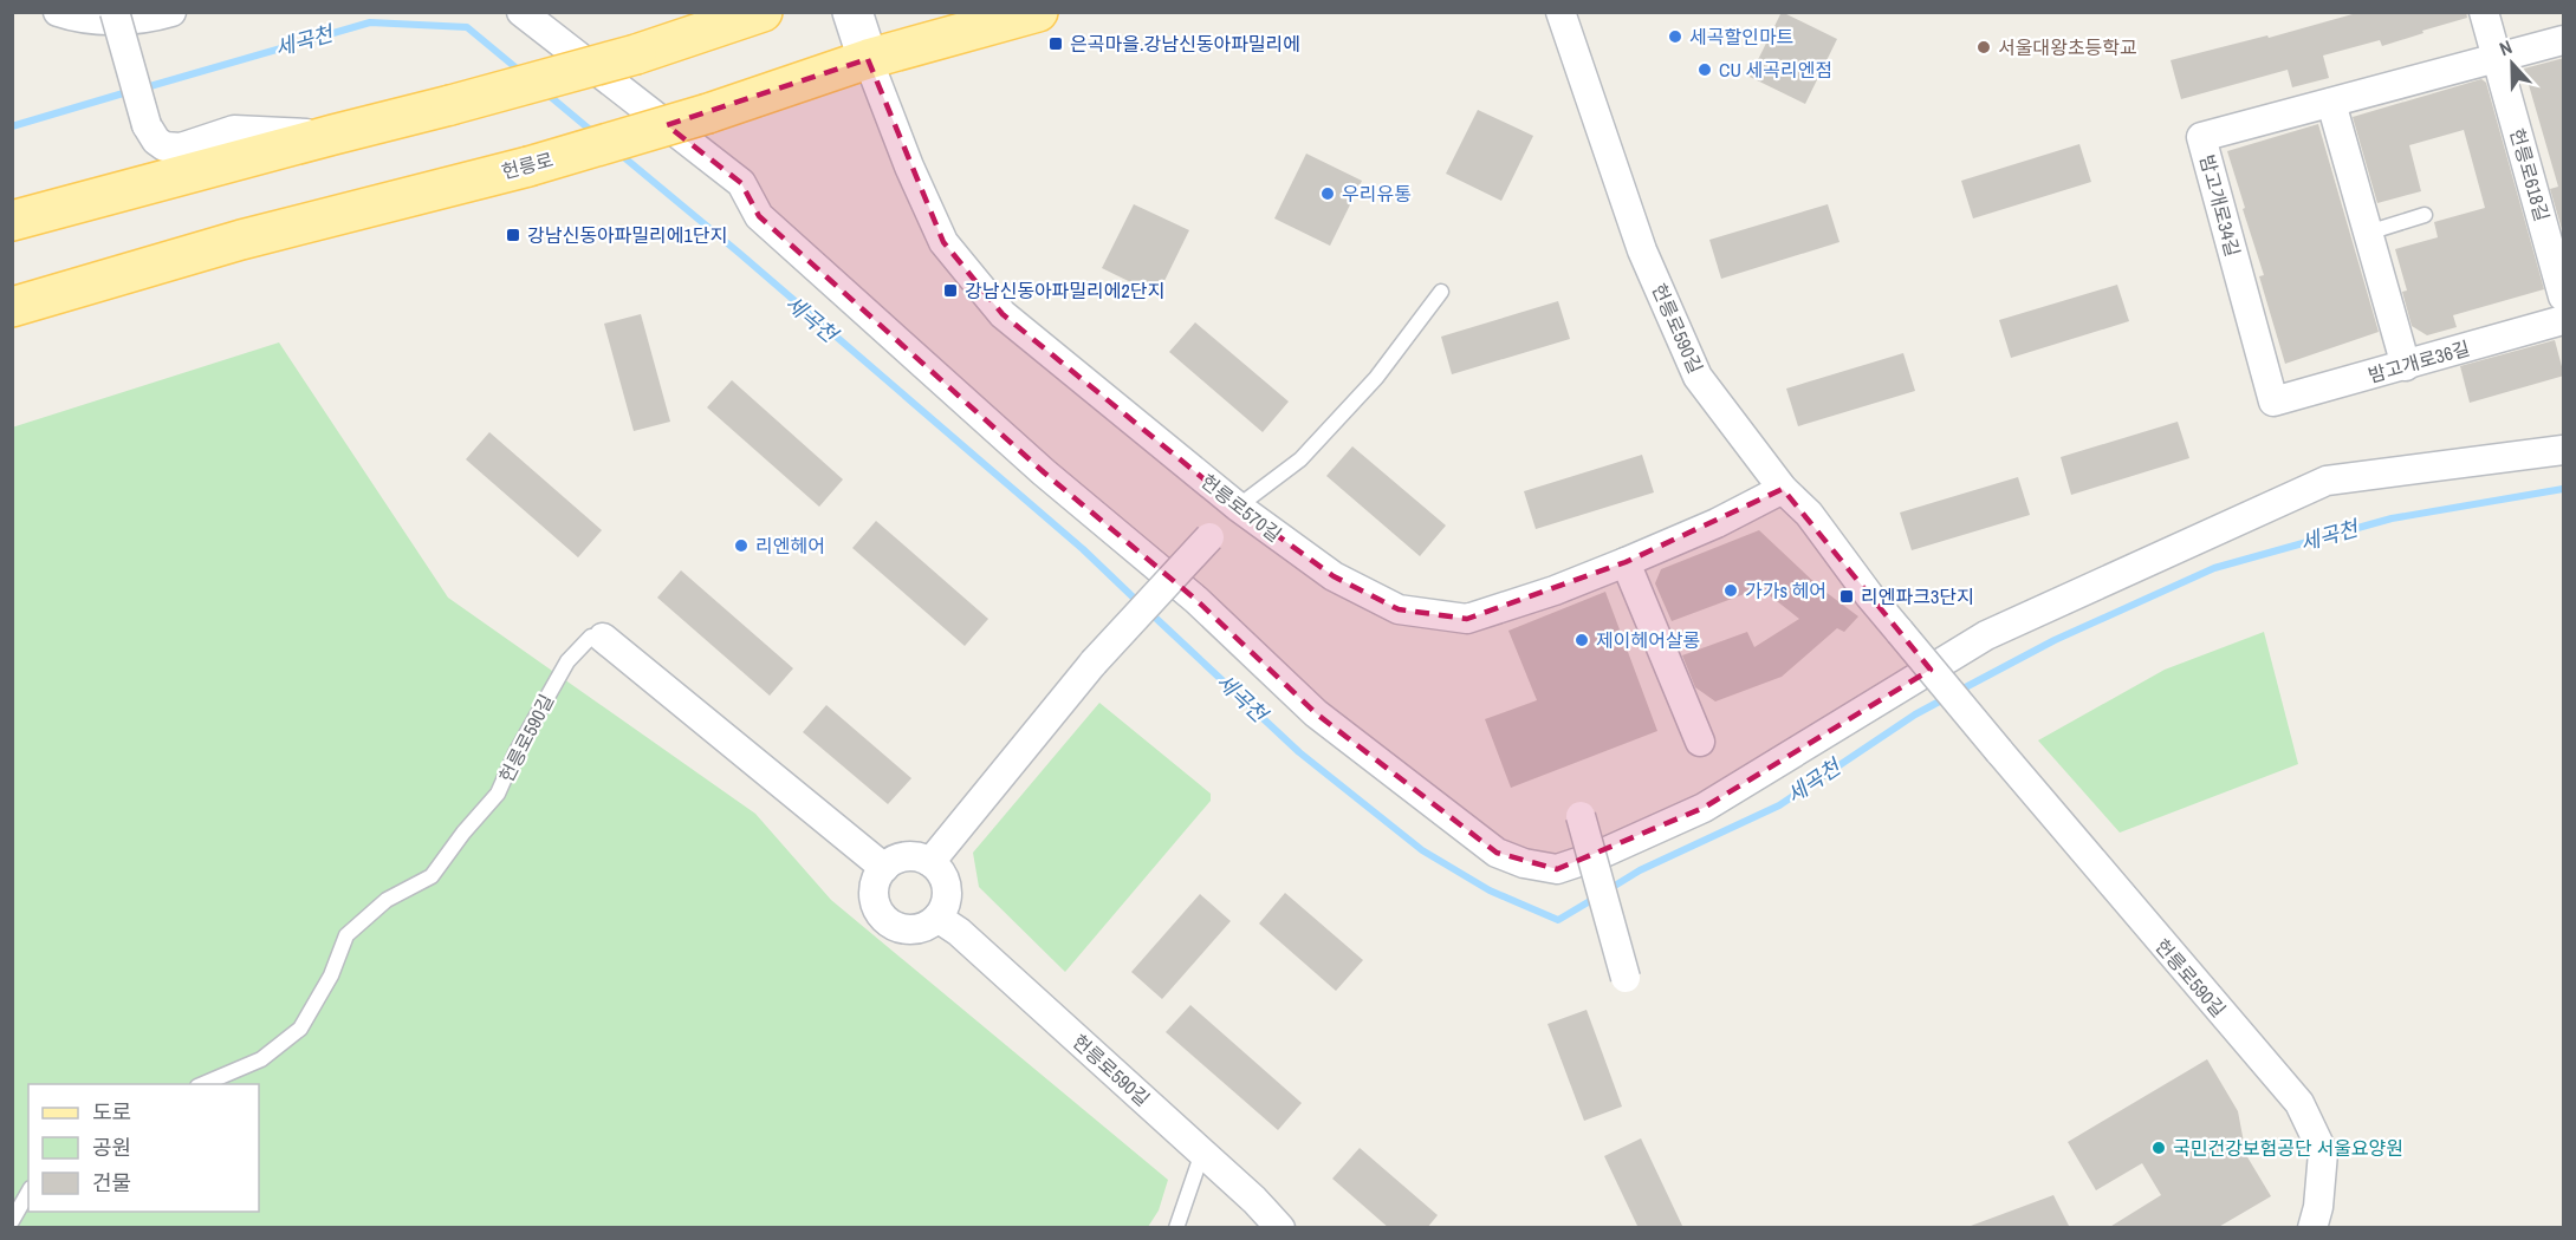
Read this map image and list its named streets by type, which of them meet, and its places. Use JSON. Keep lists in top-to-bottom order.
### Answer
{
  "streets": {
    "main road": ["헌릉로"],
    "street": [
      "헌릉로618길",
      "밤고개로34길",
      "헌릉로590길",
      "밤고개로36길",
      "헌릉로570길"
    ]
  },
  "crossings": [
    ["헌릉로", "헌릉로570길"],
    ["헌릉로618길", "밤고개로34길"],
    ["밤고개로34길", "밤고개로36길"],
    ["헌릉로590길", "헌릉로570길"]
  ],
  "water": ["세곡천"],
  "places": {
    "other": [
      "세곡할인마트",
      "서울대왕초등학교",
      "CU 세곡리엔점",
      "우리유통",
      "리엔헤어",
      "가가s 헤어",
      "제이헤어살롱",
      "국민건강보험공단 서울요양원"
    ],
    "transit": [
      "은곡마을.강남신동아파밀리에",
      "강남신동아파밀리에1단지",
      "강남신동아파밀리에2단지",
      "리엔파크3단지"
    ]
  },
  "legend": ["도로", "공원", "건물"],
  "north": "top"
}
